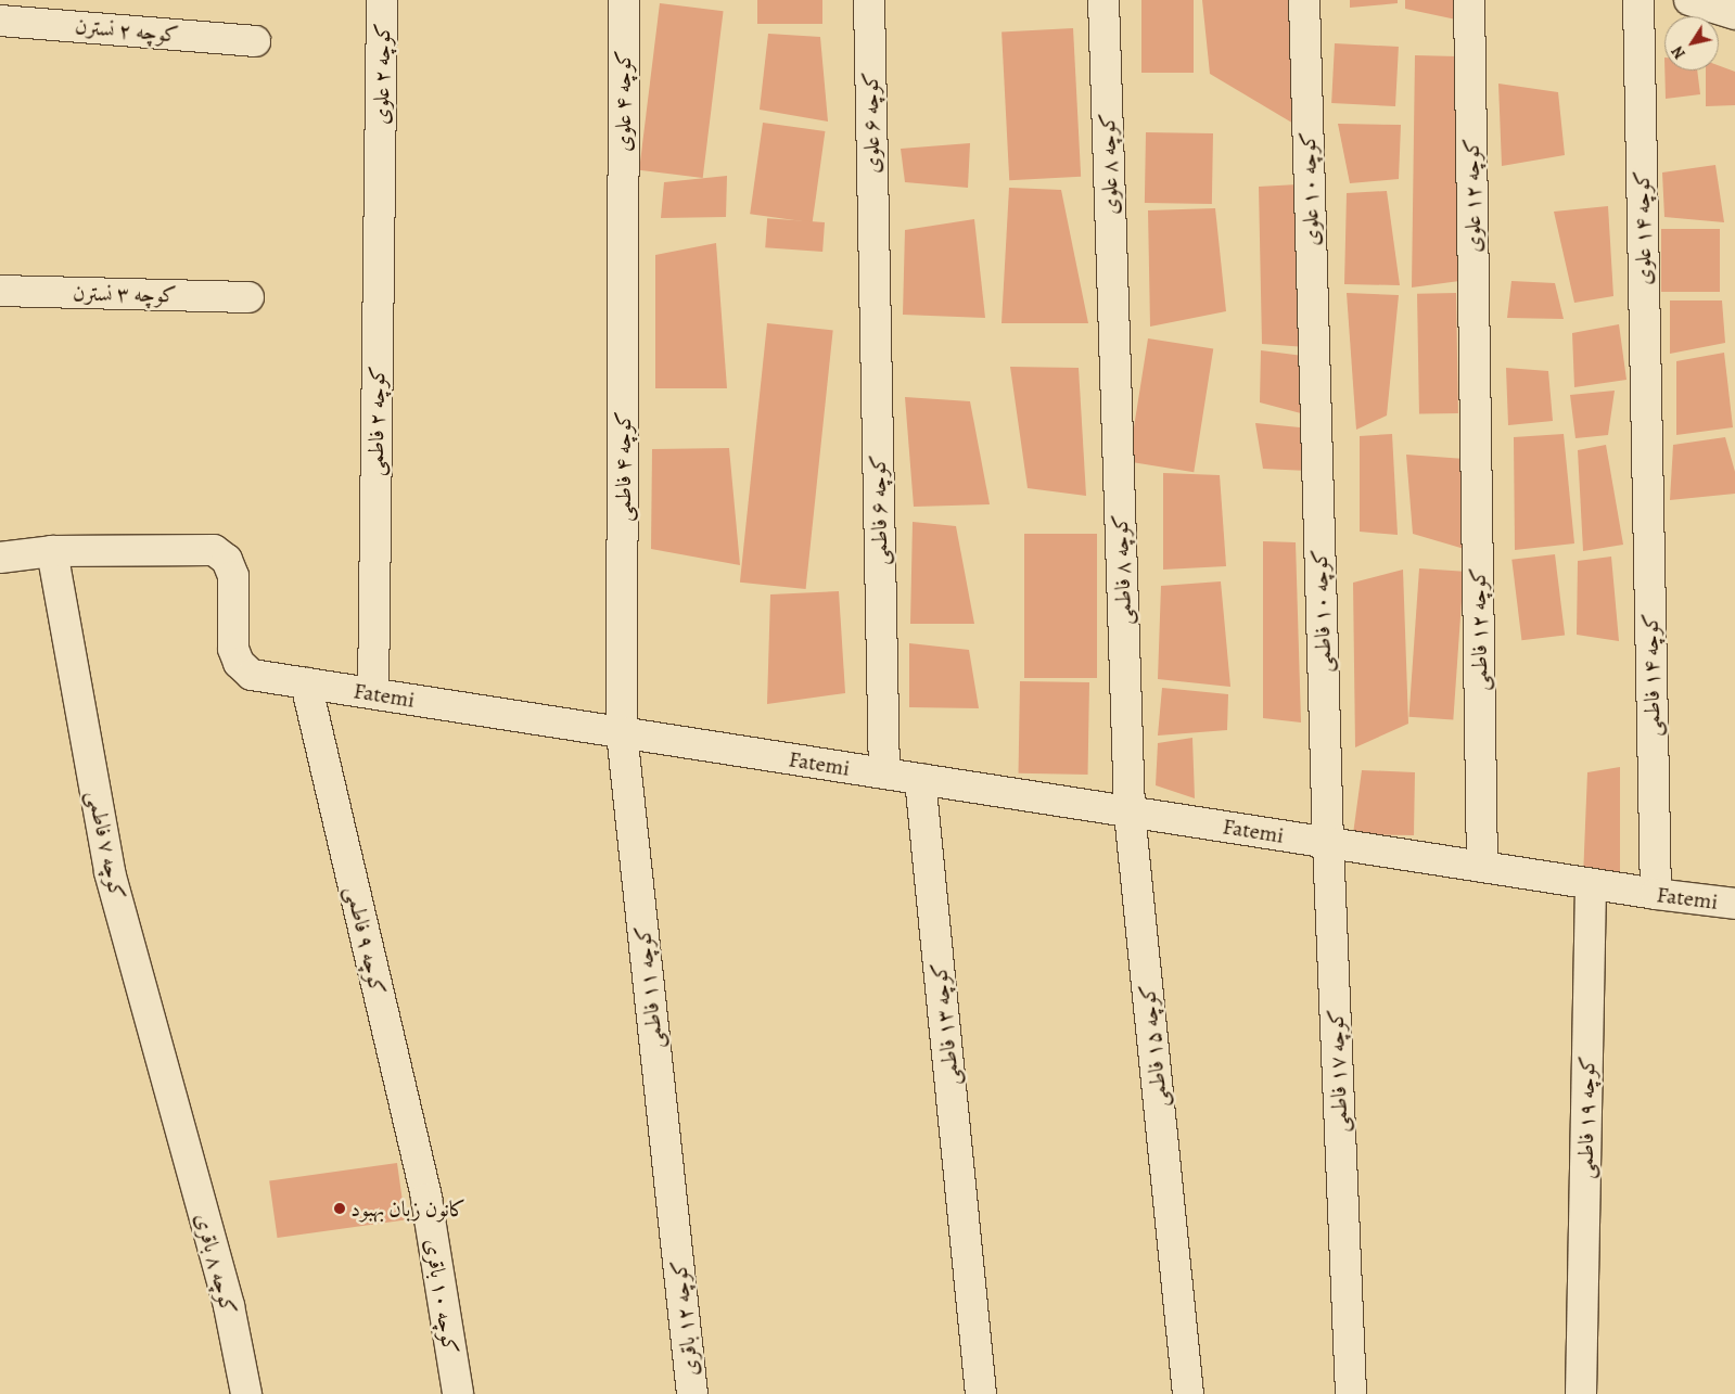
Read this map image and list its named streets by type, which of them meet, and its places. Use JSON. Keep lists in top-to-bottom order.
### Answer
{
  "streets": {
    "street": [
      "کوچه ۲ نسترن",
      "کوچه ۲ علوی",
      "کوچه ۴ علوی",
      "کوچه ۶ علوی",
      "کوچه ۸ علوی",
      "کوچه ۱۰ علوی",
      "کوچه ۱۲ علوی",
      "کوچه ۱۴ علوی",
      "کوچه ۳ نسترن",
      "کوچه ۲ فاطمی",
      "کوچه ۴ فاطمی",
      "کوچه ۶ فاطمی",
      "کوچه ۸ فاطمی",
      "کوچه ۱۰ فاطمی",
      "کوچه ۱۲ فاطمی",
      "کوچه ۱۴ فاطمی",
      "Fatemi",
      "کوچه ۷ فاطمی",
      "کوچه ۹ فاطمی",
      "کوچه ۱۱ فاطمی",
      "کوچه ۱۳ فاطمی",
      "کوچه ۱۵ فاطمی",
      "کوچه ۱۷ فاطمی",
      "کوچه ۱۹ فاطمی",
      "کوچه ۸ باقری",
      "کوچه ۱۰ باقری",
      "کوچه ۱۲ باقری"
    ]
  },
  "crossings": [
    ["کوچه ۲ علوی", "کوچه ۲ فاطمی"],
    ["کوچه ۴ علوی", "کوچه ۴ فاطمی"],
    ["کوچه ۶ علوی", "کوچه ۶ فاطمی"],
    ["کوچه ۸ علوی", "کوچه ۸ فاطمی"],
    ["کوچه ۱۰ علوی", "کوچه ۱۰ فاطمی"],
    ["کوچه ۱۲ علوی", "کوچه ۱۲ فاطمی"],
    ["کوچه ۱۴ علوی", "کوچه ۱۴ فاطمی"],
    ["کوچه ۲ فاطمی", "Fatemi"],
    ["کوچه ۴ فاطمی", "Fatemi"],
    ["کوچه ۴ فاطمی", "کوچه ۱۱ فاطمی"],
    ["کوچه ۶ فاطمی", "Fatemi"],
    ["کوچه ۸ فاطمی", "Fatemi"],
    ["کوچه ۸ فاطمی", "کوچه ۱۵ فاطمی"],
    ["کوچه ۱۰ فاطمی", "Fatemi"],
    ["کوچه ۱۰ فاطمی", "کوچه ۱۷ فاطمی"],
    ["کوچه ۱۲ فاطمی", "Fatemi"],
    ["کوچه ۱۴ فاطمی", "Fatemi"],
    ["Fatemi", "کوچه ۷ فاطمی"],
    ["Fatemi", "کوچه ۹ فاطمی"],
    ["Fatemi", "کوچه ۱۱ فاطمی"],
    ["Fatemi", "کوچه ۱۳ فاطمی"],
    ["Fatemi", "کوچه ۱۵ فاطمی"],
    ["Fatemi", "کوچه ۱۷ فاطمی"],
    ["Fatemi", "کوچه ۱۹ فاطمی"],
    ["کوچه ۷ فاطمی", "کوچه ۸ باقری"],
    ["کوچه ۹ فاطمی", "کوچه ۱۰ باقری"],
    ["کوچه ۱۱ فاطمی", "کوچه ۱۲ باقری"]
  ],
  "places": ["کانون زبان بهبود"],
  "north": "bottom left"
}
